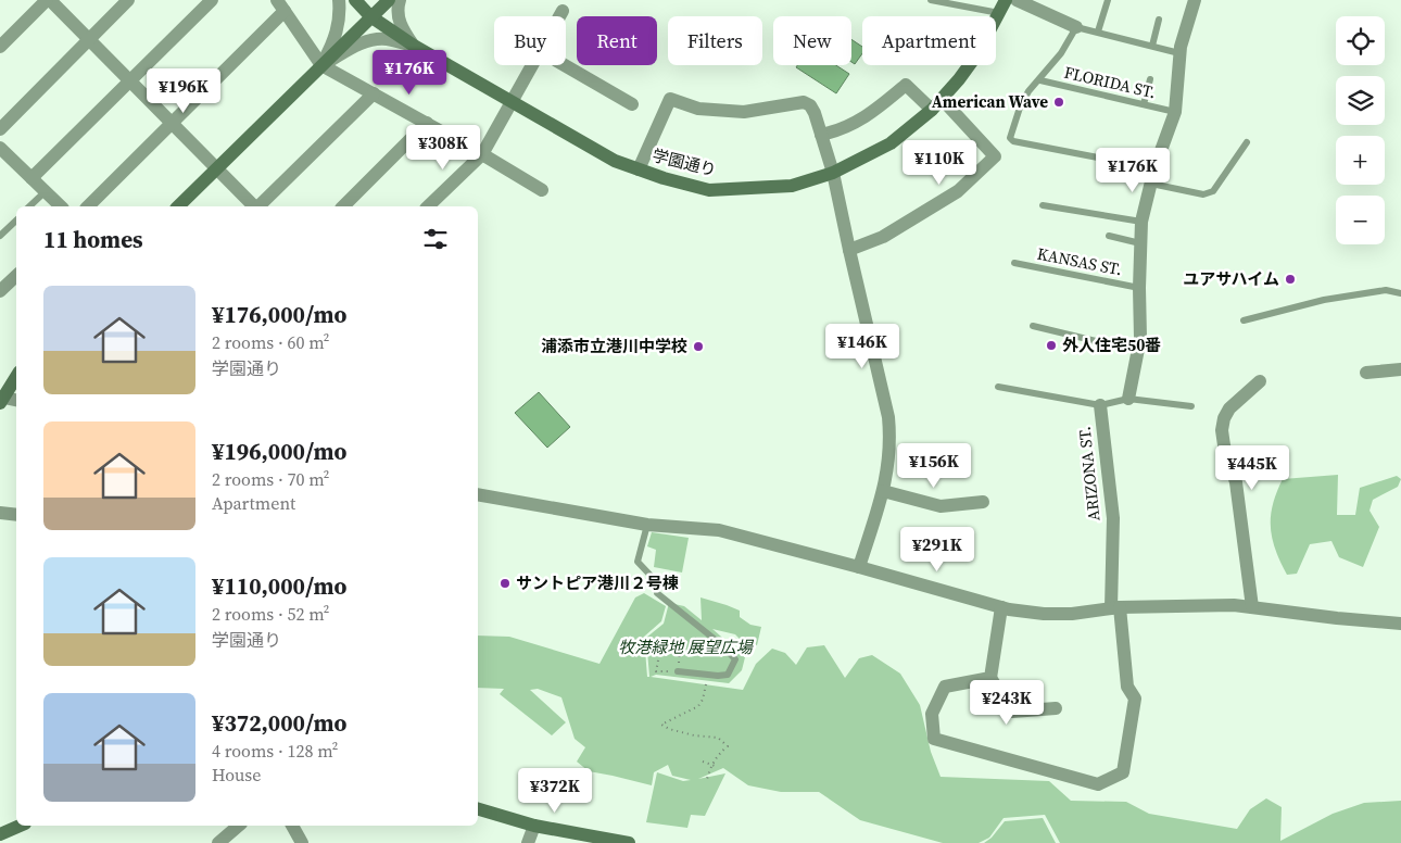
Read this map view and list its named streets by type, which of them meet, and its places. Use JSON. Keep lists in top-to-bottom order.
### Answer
{
  "streets": {
    "street": ["学園通り", "ARIZONA ST."],
    "lane": ["FLORIDA ST.", "KANSAS ST."]
  },
  "parks": ["牧港緑地 展望広場"],
  "places": [
    "American Wave",
    "ユアサハイム",
    "外人住宅50番",
    "浦添市立港川中学校",
    "サントピア港川２号棟"
  ],
  "page": {
    "map_buttons": ["+", "−"],
    "chip": [
      "Buy",
      "Rent",
      "Filters",
      "New",
      "Apartment"
    ],
    "price": [
      "¥176K",
      "¥196K",
      "¥308K",
      "¥110K",
      "¥176K",
      "¥146K",
      "¥156K",
      "¥445K",
      "¥291K",
      "¥243K",
      "¥372K"
    ],
    "heading": "11 homes",
    "list": [
      {
        "name": "¥176,000/mo",
        "note": "2 rooms · 60 m² · 学園通り"
      },
      {
        "name": "¥196,000/mo",
        "note": "2 rooms · 70 m² · Apartment"
      },
      {
        "name": "¥110,000/mo",
        "note": "2 rooms · 52 m² · 学園通り"
      },
      {
        "name": "¥372,000/mo",
        "note": "4 rooms · 128 m² · House"
      }
    ]
  }
}
